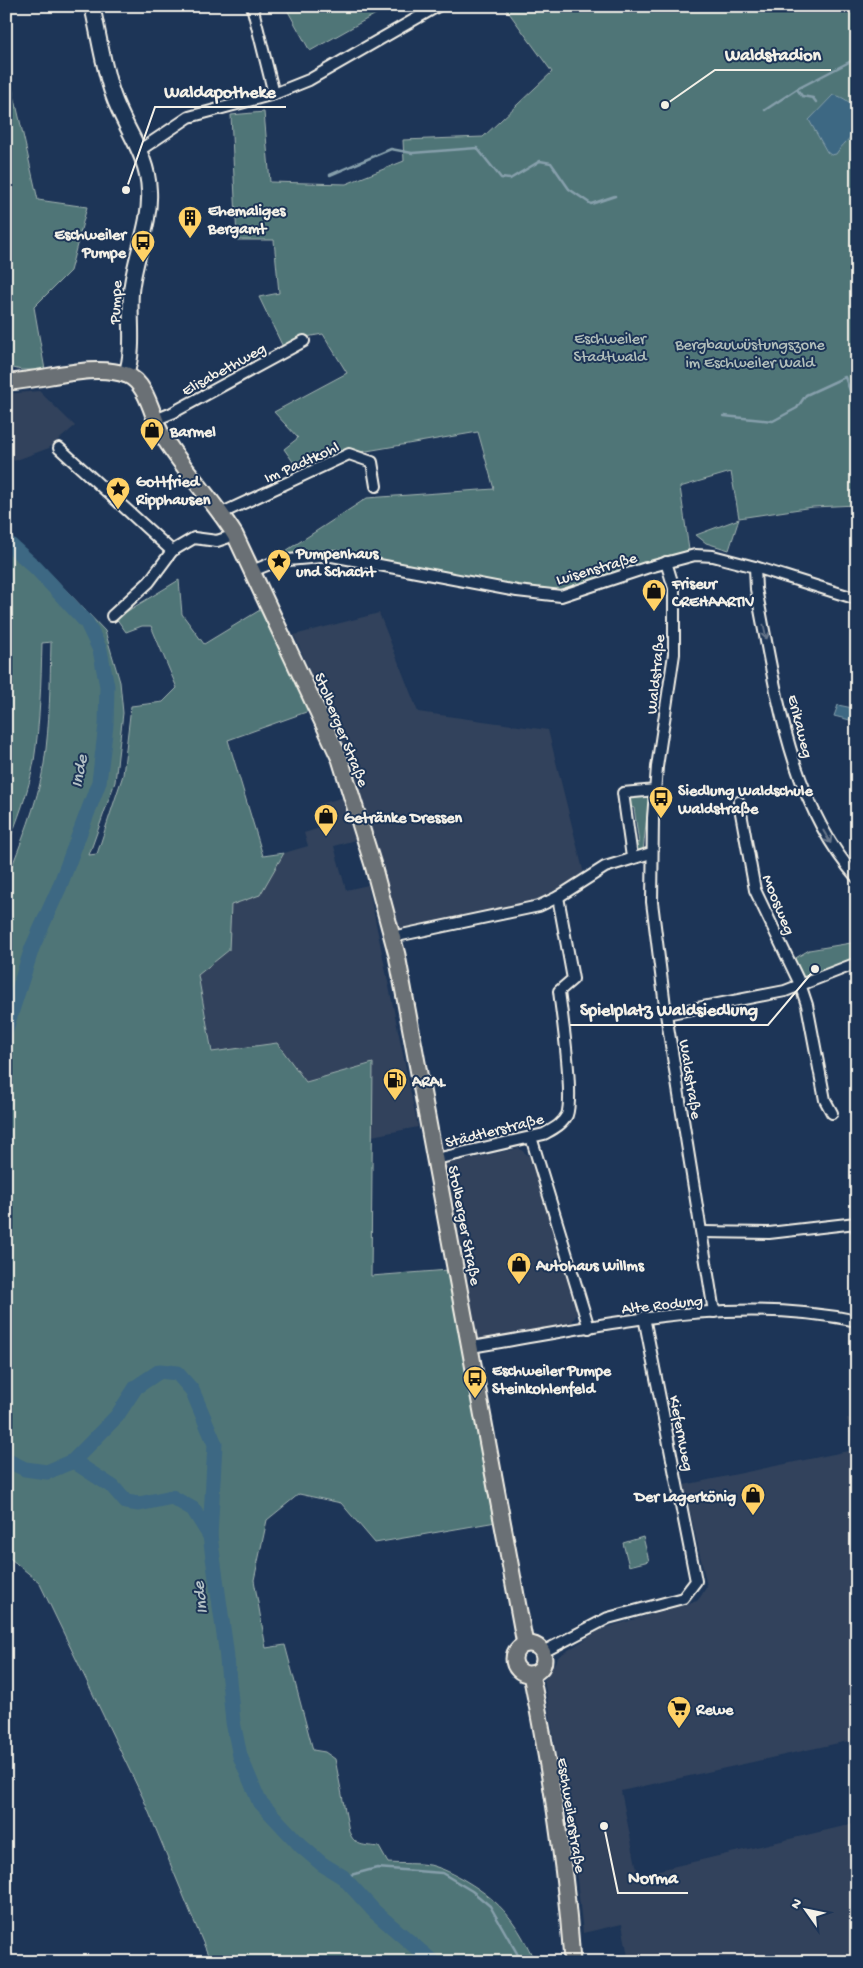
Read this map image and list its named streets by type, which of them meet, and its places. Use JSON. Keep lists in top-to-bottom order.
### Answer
{
  "streets": {
    "main road": ["Pumpe", "Stolberger Straße", "Eschweilerstraße"],
    "street": [
      "Elisabethweg",
      "Im Padtkohl",
      "Luisenstraße",
      "Waldstraße",
      "Erikaweg",
      "Moosweg",
      "Städtlerstraße",
      "Alte Rodung",
      "Kiefernweg"
    ]
  },
  "crossings": [
    ["Luisenstraße", "Waldstraße"],
    ["Luisenstraße", "Erikaweg"],
    ["Luisenstraße", "Stolberger Straße"],
    ["Waldstraße", "Alte Rodung"],
    ["Stolberger Straße", "Städtlerstraße"],
    ["Stolberger Straße", "Alte Rodung"],
    ["Stolberger Straße", "Kiefernweg"],
    ["Stolberger Straße", "Eschweilerstraße"],
    ["Alte Rodung", "Kiefernweg"],
    ["Kiefernweg", "Eschweilerstraße"]
  ],
  "one_way": ["Erikaweg"],
  "water": ["Inde"],
  "parks": ["Eschweiler Stadtwald", "Bergbauwüstungszone im Eschweiler Wald"],
  "places": {
    "other": [
      "Waldstadion",
      "Waldapotheke",
      "Spielplatz Waldsiedlung",
      "Norma"
    ],
    "building": ["Ehemaliges Bergamt"],
    "bus stop": ["Eschweiler Pumpe", "Siedlung Waldschule Waldstraße", "Eschweiler Pumpe Steinkohlenfeld"],
    "shop": [
      "Barmel",
      "Friseur CREHAARTIV",
      "Getränke Dressen",
      "Autohaus Willms",
      "Der Lagerkönig"
    ],
    "place": ["Gottfried Ripphausen", "Pumpenhaus und Schacht"],
    "fuel station": ["ARAL"],
    "supermarket": ["Rewe"]
  },
  "north": "top left"
}
